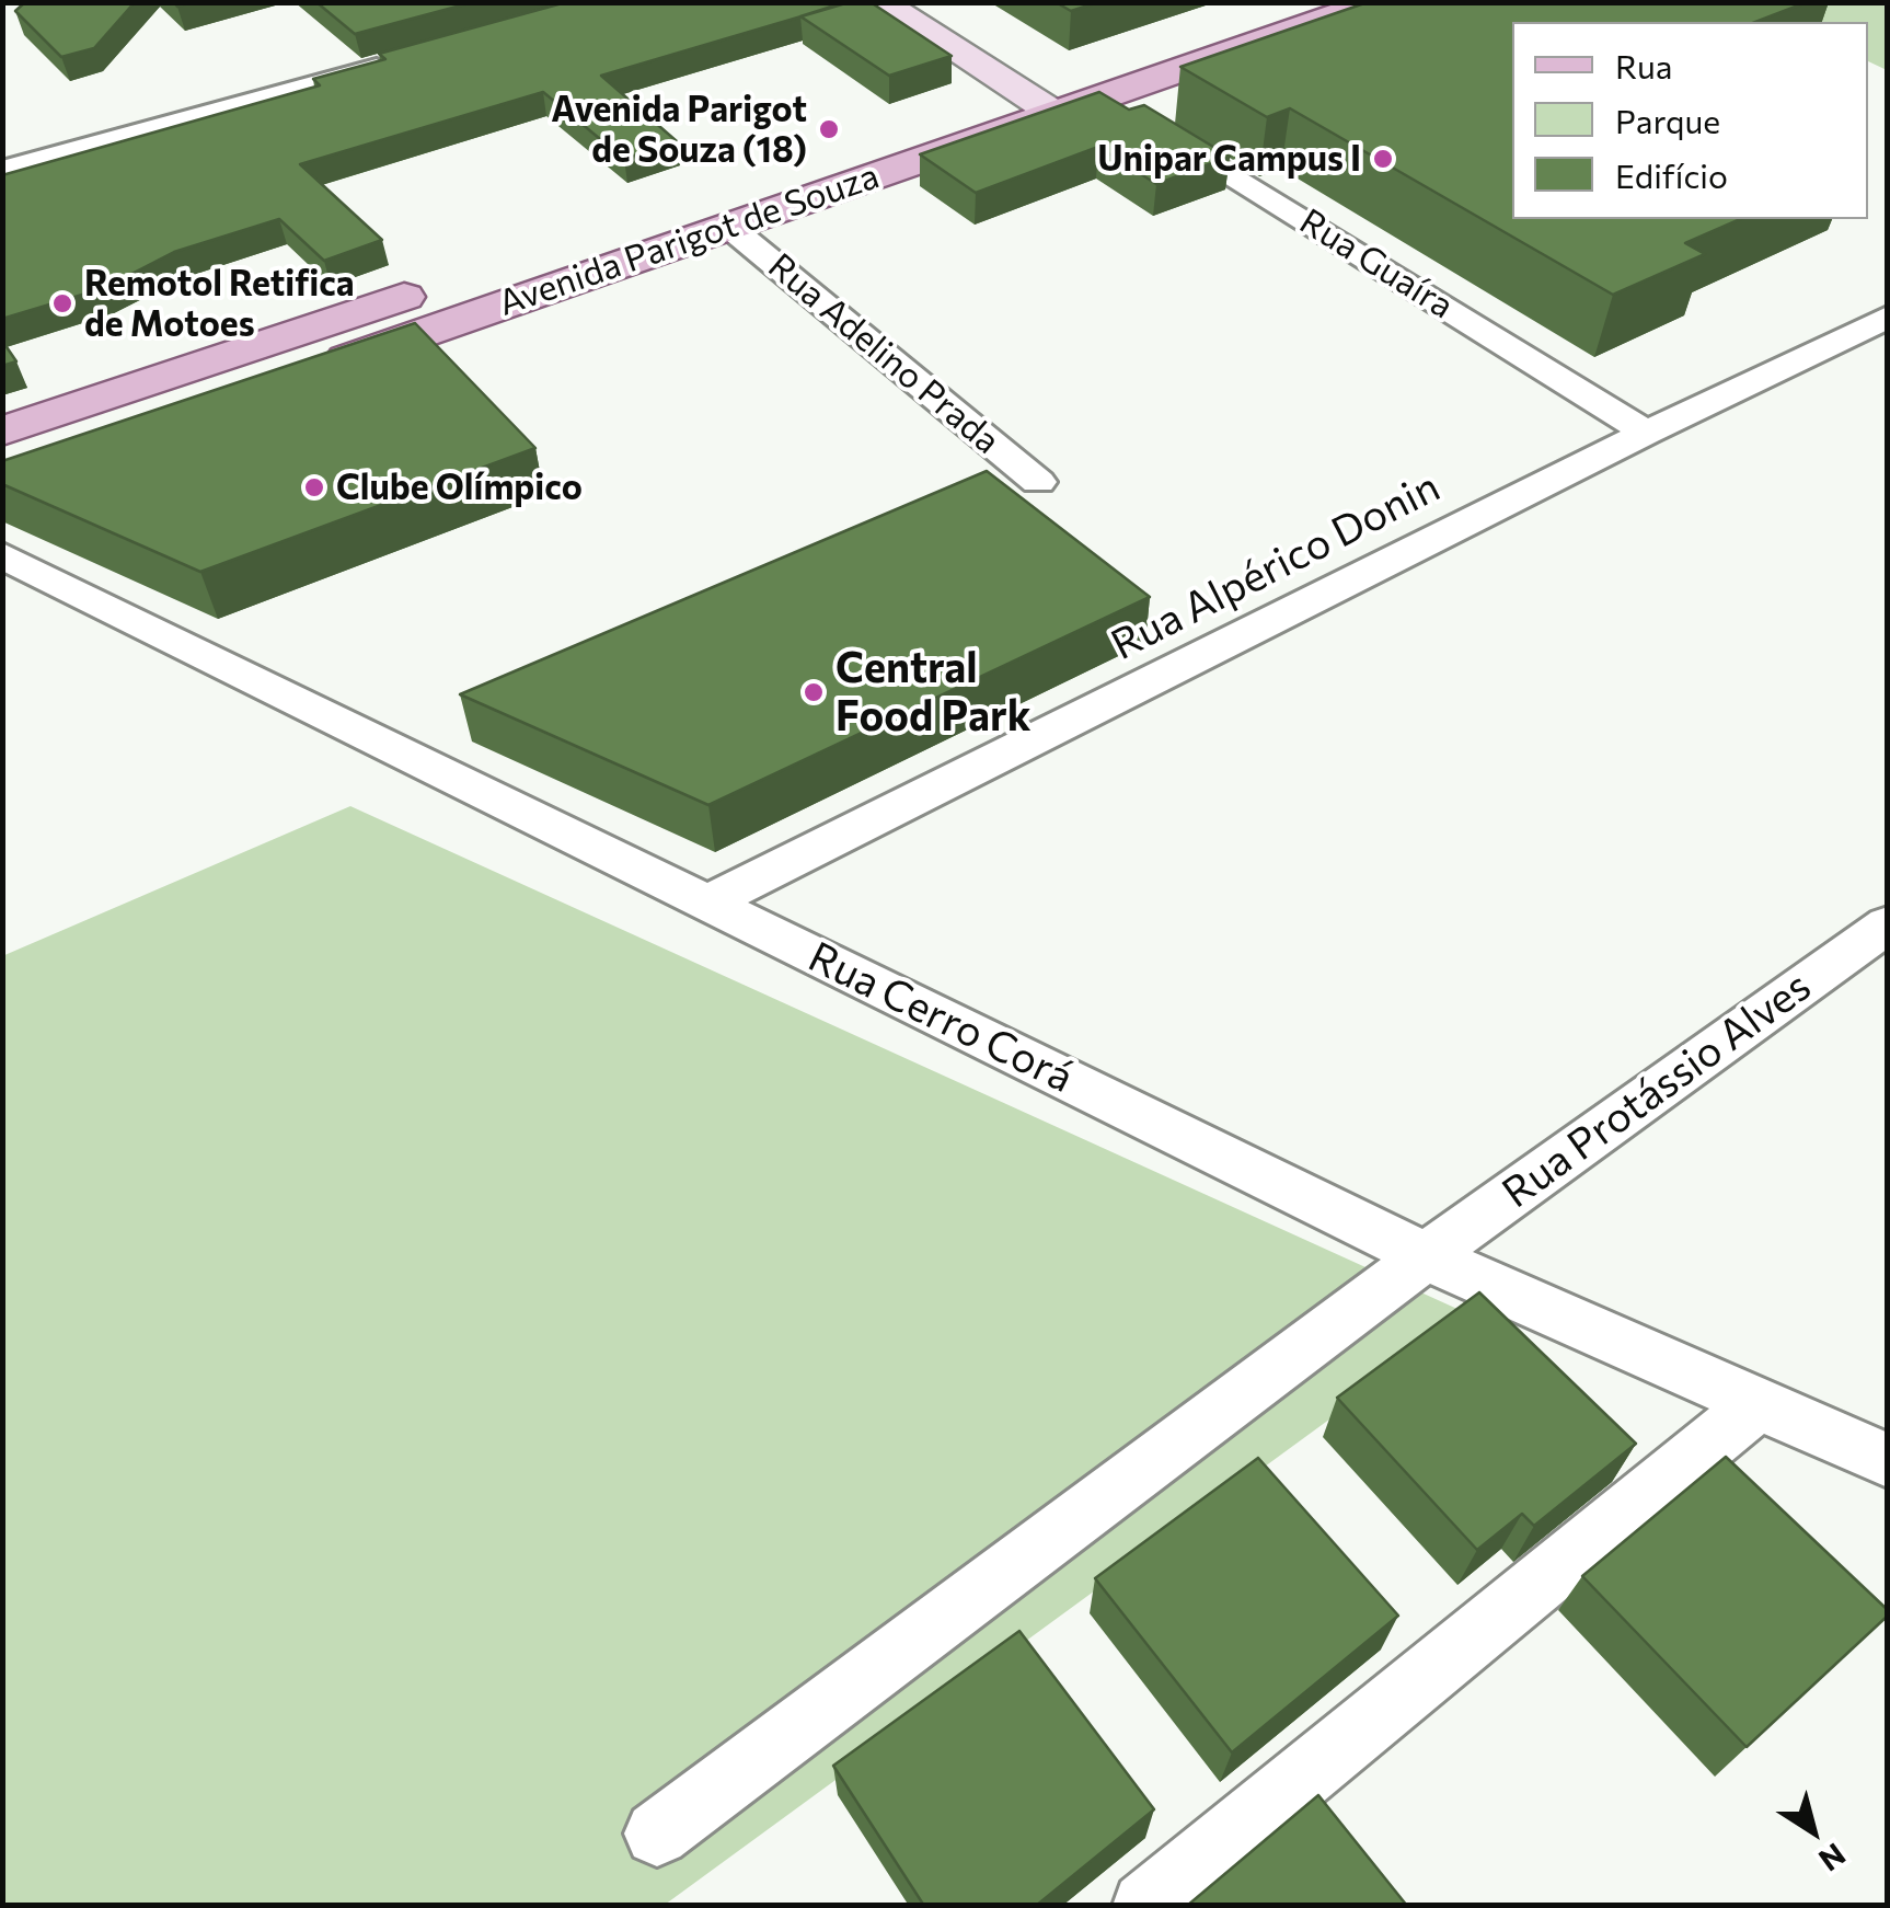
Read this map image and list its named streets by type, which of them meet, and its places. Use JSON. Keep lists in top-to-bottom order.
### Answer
{
  "streets": {
    "main road": ["Avenida Parigot de Souza"],
    "street": [
      "Rua Guaíra",
      "Rua Adelino Prada",
      "Rua Alpérico Donin",
      "Rua Cerro Corá",
      "Rua Protássio Alves"
    ]
  },
  "crossings": [
    ["Avenida Parigot de Souza", "Rua Guaíra"],
    ["Avenida Parigot de Souza", "Rua Adelino Prada"],
    ["Rua Guaíra", "Rua Alpérico Donin"],
    ["Rua Alpérico Donin", "Rua Cerro Corá"],
    ["Rua Cerro Corá", "Rua Protássio Alves"]
  ],
  "places": [
    "Avenida Parigot de Souza (18)",
    "Unipar Campus I",
    "Remotol Retifica de Motoes",
    "Clube Olímpico",
    "Central Food Park"
  ],
  "legend": ["Rua", "Parque", "Edifício"],
  "north": "bottom right"
}
